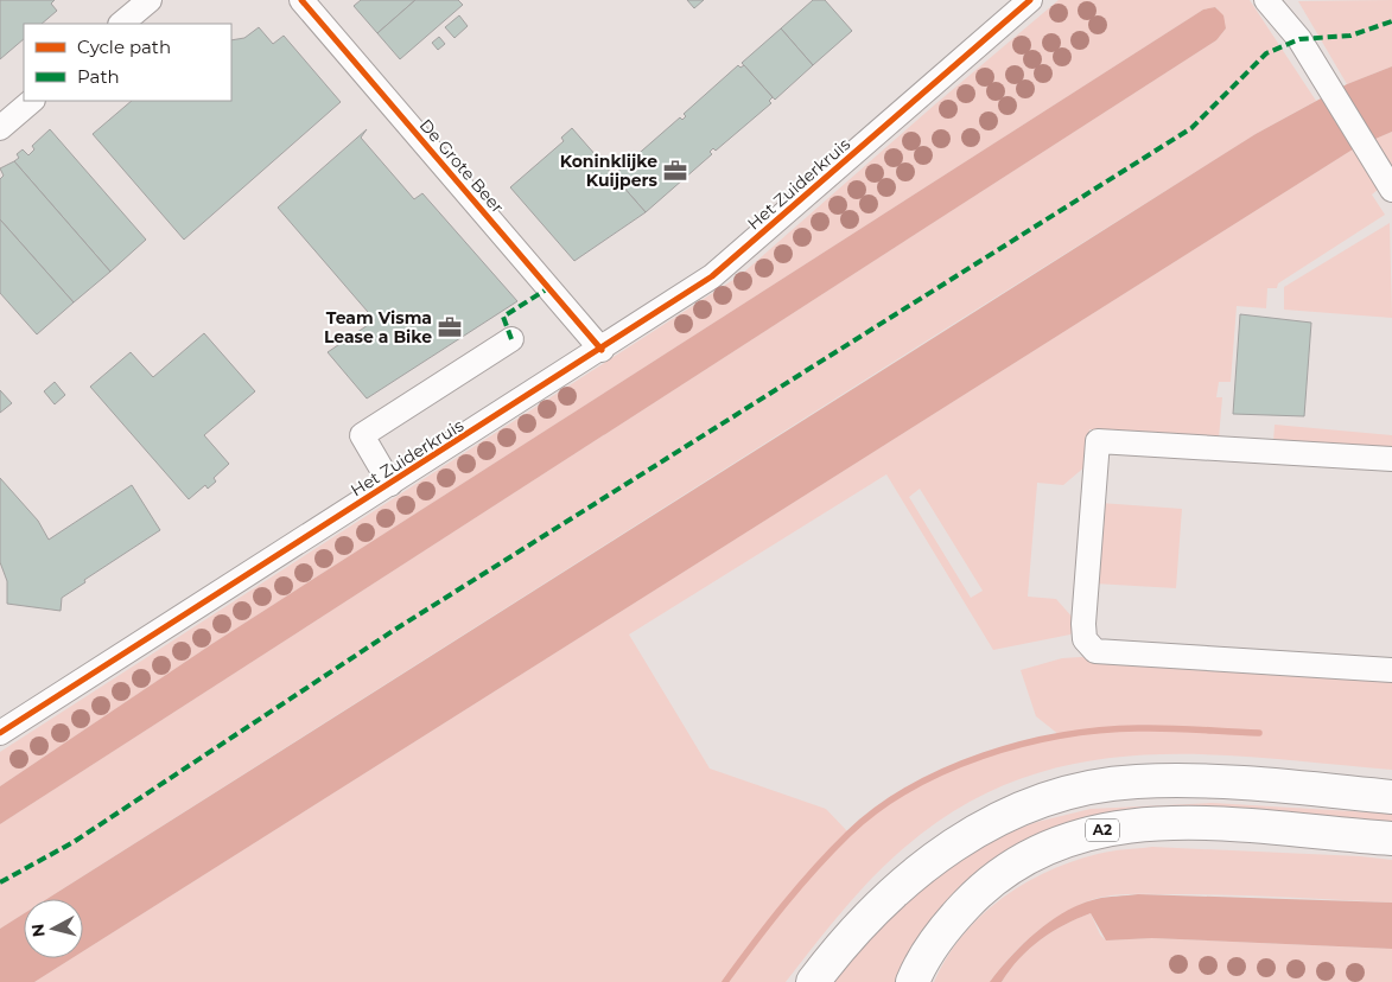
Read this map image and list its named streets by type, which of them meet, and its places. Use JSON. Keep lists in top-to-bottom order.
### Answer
{
  "streets": {
    "highway": ["A2"],
    "street": ["De Grote Beer", "Het Zuiderkruis"]
  },
  "crossings": [
    ["De Grote Beer", "Het Zuiderkruis"]
  ],
  "places": {
    "office": ["Koninklijke Kuijpers", "Team Visma Lease a Bike"]
  },
  "legend": ["Cycle path", "Path"],
  "north": "left"
}
